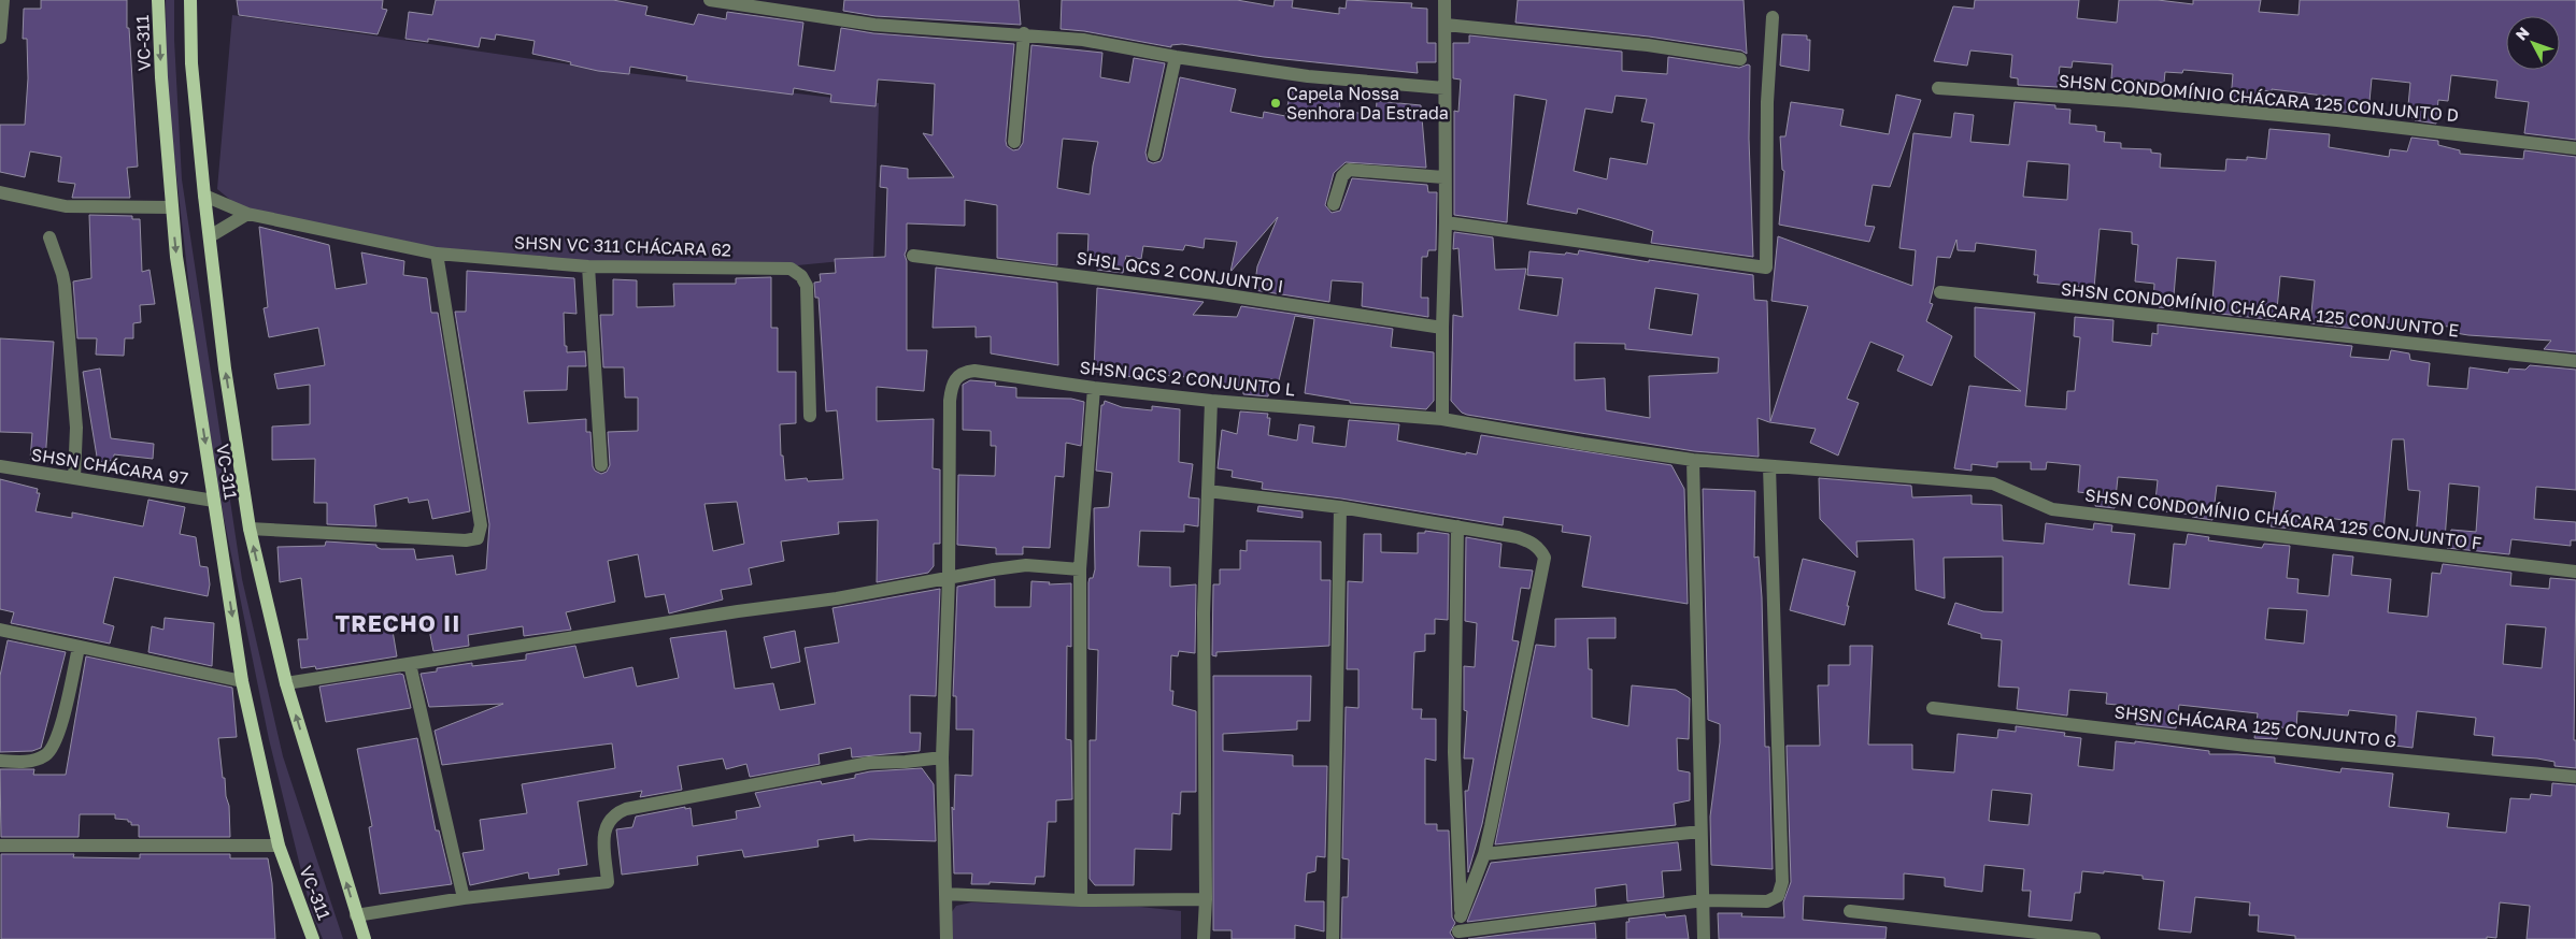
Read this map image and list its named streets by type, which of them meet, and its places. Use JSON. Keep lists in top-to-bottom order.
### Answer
{
  "streets": {
    "main road": ["VC-311"],
    "street": [
      "SHSN CONDOMÍNIO CHÁCARA 125 CONJUNTO D",
      "SHSN VC 311 CHÁCARA 62",
      "SHSL QCS 2 CONJUNTO I",
      "SHSN CONDOMÍNIO CHÁCARA 125 CONJUNTO E",
      "SHSN QCS 2 CONJUNTO L",
      "SHSN CHÁCARA 97",
      "SHSN CONDOMÍNIO CHÁCARA 125 CONJUNTO F",
      "SHSN CHÁCARA 125 CONJUNTO G"
    ]
  },
  "crossings": [
    ["VC-311", "SHSN CHÁCARA 97"],
    ["SHSN QCS 2 CONJUNTO L", "SHSN CONDOMÍNIO CHÁCARA 125 CONJUNTO F"]
  ],
  "districts": ["TRECHO II"],
  "places": ["Capela Nossa Senhora Da Estrada"],
  "north": "top left"
}
